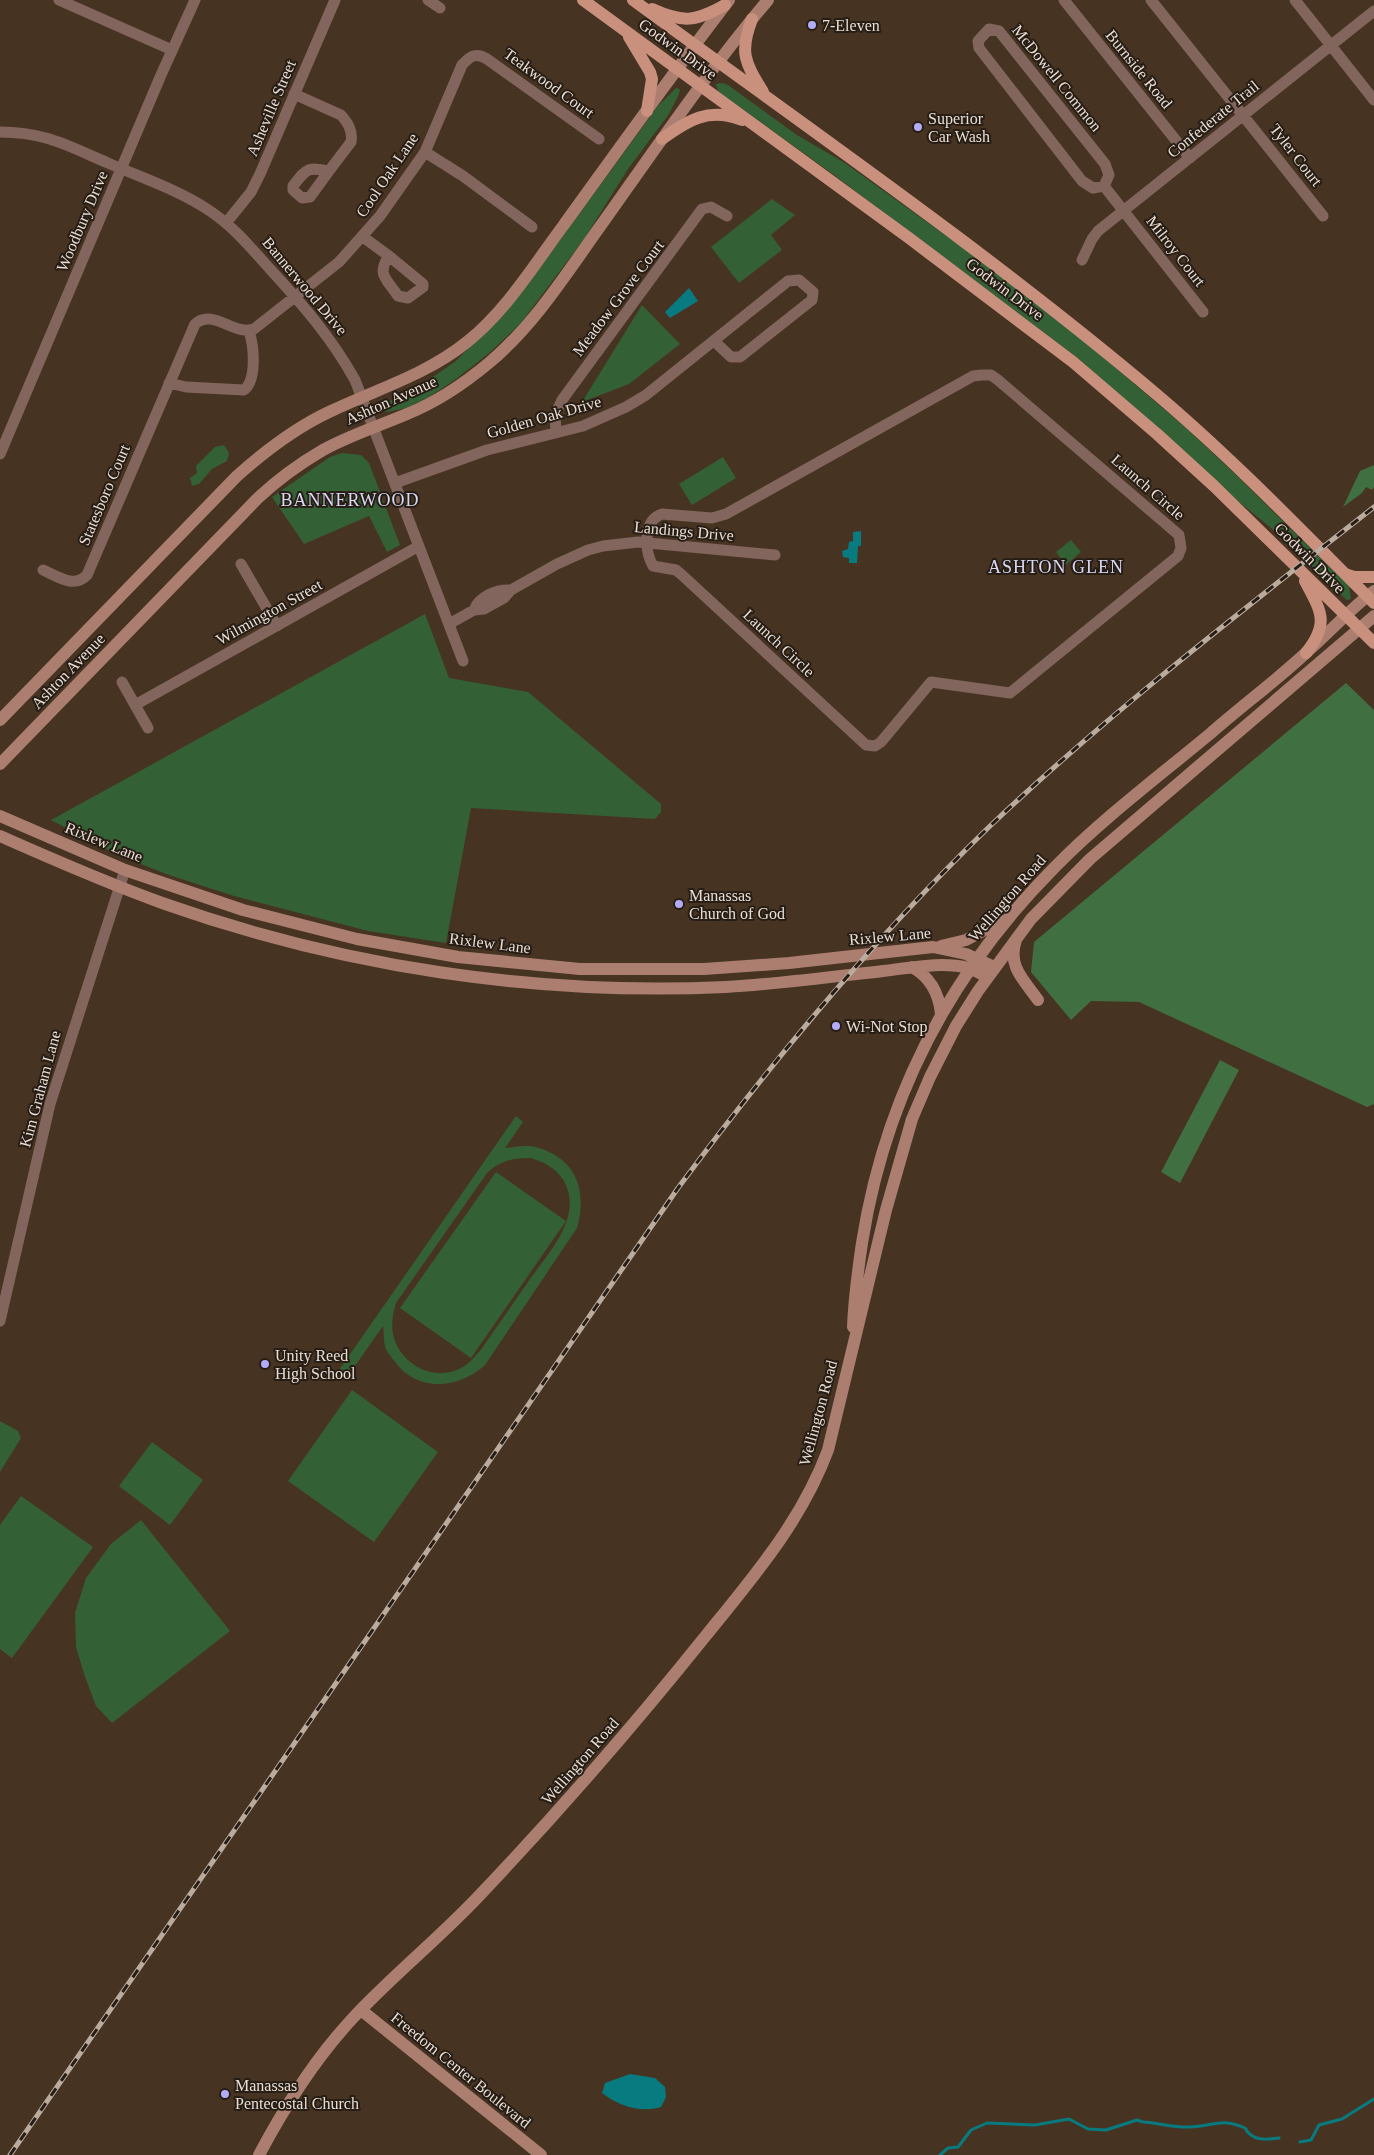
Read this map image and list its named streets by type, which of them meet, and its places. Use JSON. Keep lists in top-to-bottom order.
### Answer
{
  "streets": {
    "main road": [
      "Godwin Drive",
      "Ashton Avenue",
      "Rixlew Lane",
      "Wellington Road",
      "Freedom Center Boulevard"
    ],
    "street": [
      "Burnside Road",
      "McDowell Common",
      "Teakwood Court",
      "Asheville Street",
      "Confederate Trail",
      "Tyler Court",
      "Cool Oak Lane",
      "Woodbury Drive",
      "Milroy Court",
      "Bannerwood Drive",
      "Meadow Grove Court",
      "Golden Oak Drive",
      "Launch Circle",
      "Statesboro Court",
      "Landings Drive",
      "Wilmington Street",
      "Kim Graham Lane"
    ]
  },
  "crossings": [
    ["Godwin Drive", "Ashton Avenue"],
    ["Godwin Drive", "Wellington Road"],
    ["Burnside Road", "Confederate Trail"],
    ["Teakwood Court", "Cool Oak Lane"],
    ["Asheville Street", "Bannerwood Drive"],
    ["Confederate Trail", "Tyler Court"],
    ["Confederate Trail", "Milroy Court"],
    ["Cool Oak Lane", "Bannerwood Drive"],
    ["Woodbury Drive", "Bannerwood Drive"],
    ["Bannerwood Drive", "Ashton Avenue"],
    ["Bannerwood Drive", "Golden Oak Drive"],
    ["Bannerwood Drive", "Landings Drive"],
    ["Bannerwood Drive", "Wilmington Street"],
    ["Meadow Grove Court", "Golden Oak Drive"],
    ["Launch Circle", "Landings Drive"],
    ["Rixlew Lane", "Wellington Road"],
    ["Rixlew Lane", "Kim Graham Lane"],
    ["Wellington Road", "Freedom Center Boulevard"]
  ],
  "districts": ["BANNERWOOD", "ASHTON GLEN"],
  "places": [
    "7-Eleven",
    "Superior Car Wash",
    "Manassas Church of God",
    "Wi-Not Stop",
    "Unity Reed High School",
    "Manassas Pentecostal Church"
  ]
}
